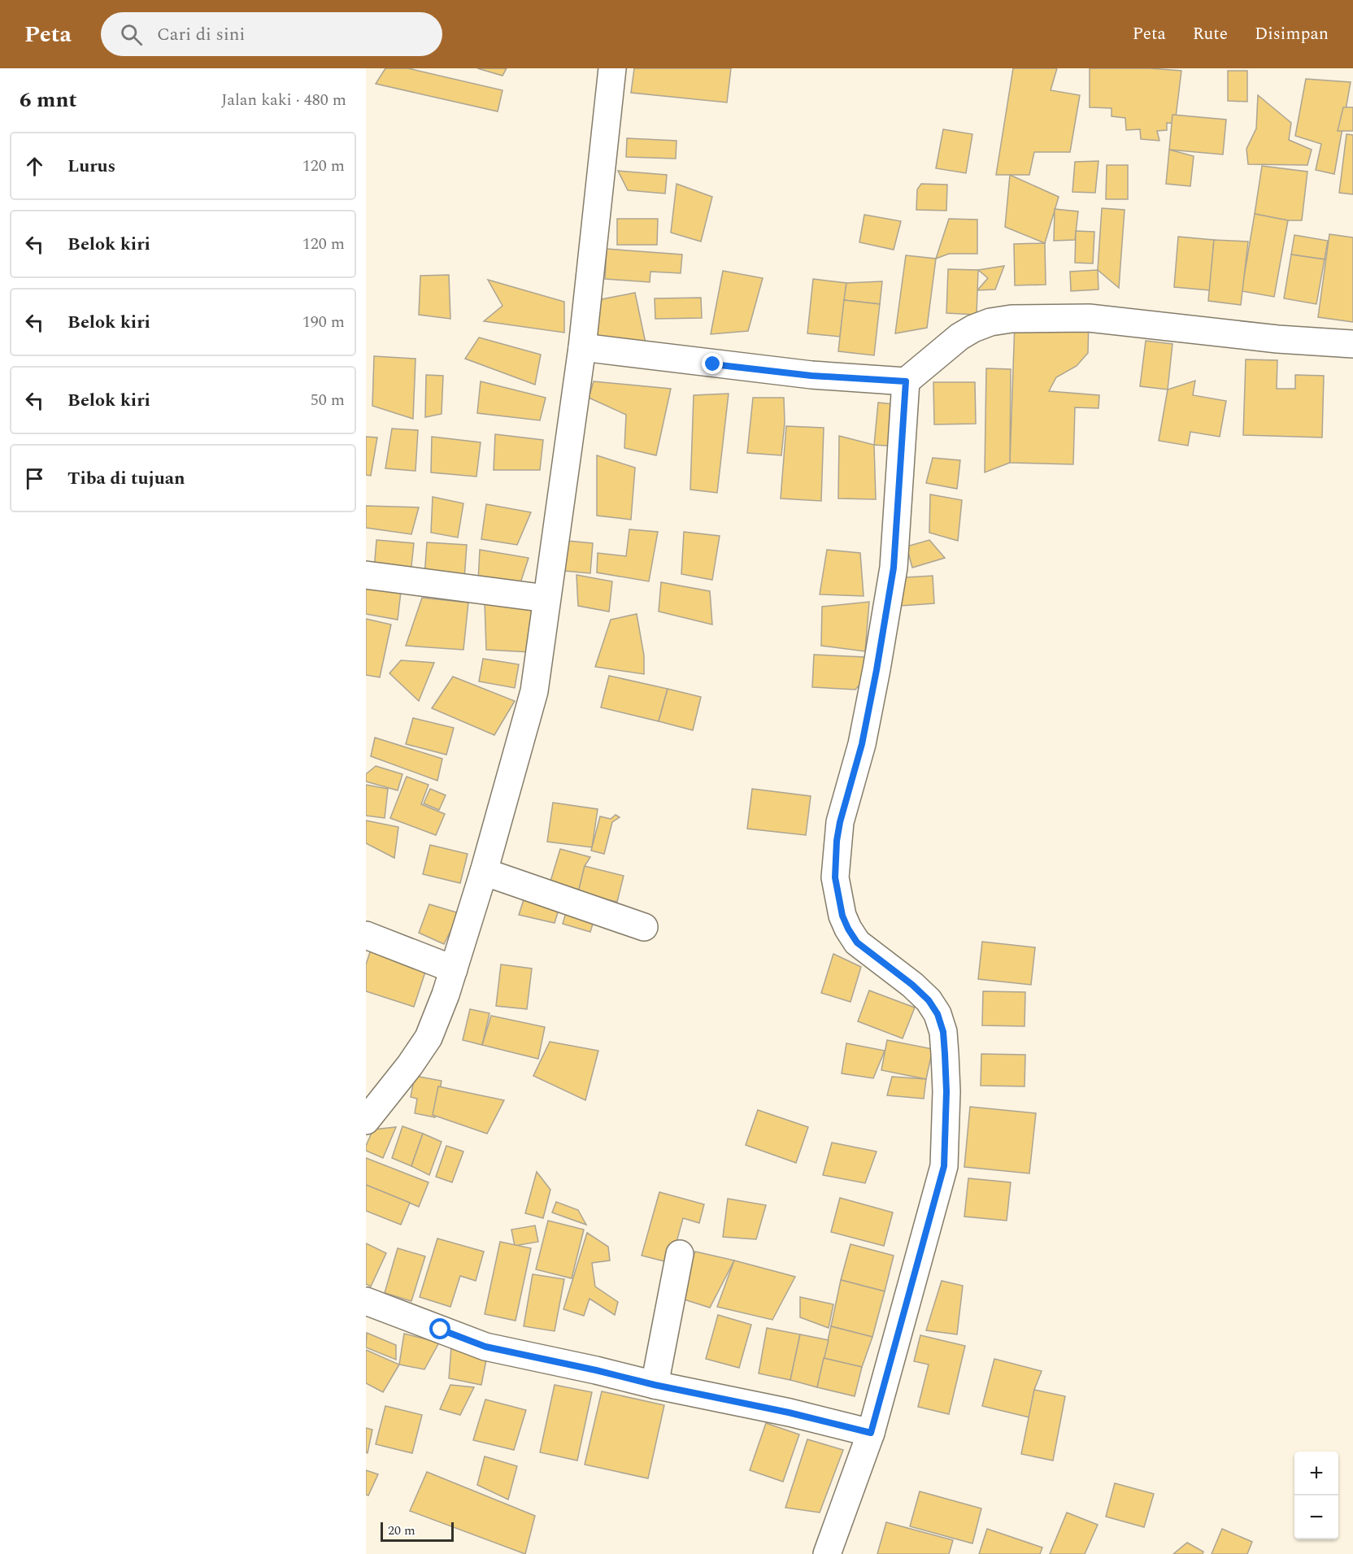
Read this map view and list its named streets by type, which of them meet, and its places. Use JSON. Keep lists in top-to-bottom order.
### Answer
{
  "scale_bar": "20 m",
  "page": {
    "header": "Peta",
    "search": "Cari di sini",
    "nav": ["Peta", "Rute", "Disimpan"],
    "heading": ["6 mnt", "Jalan kaki · 480 m"],
    "list": [
      ["Lurus", "120 m"],
      ["Belok kiri", "120 m"],
      ["Belok kiri", "190 m"],
      ["Belok kiri", "50 m"],
      "Tiba di tujuan"
    ],
    "map_buttons": ["+", "−"],
    "scale": "20 m"
  }
}
